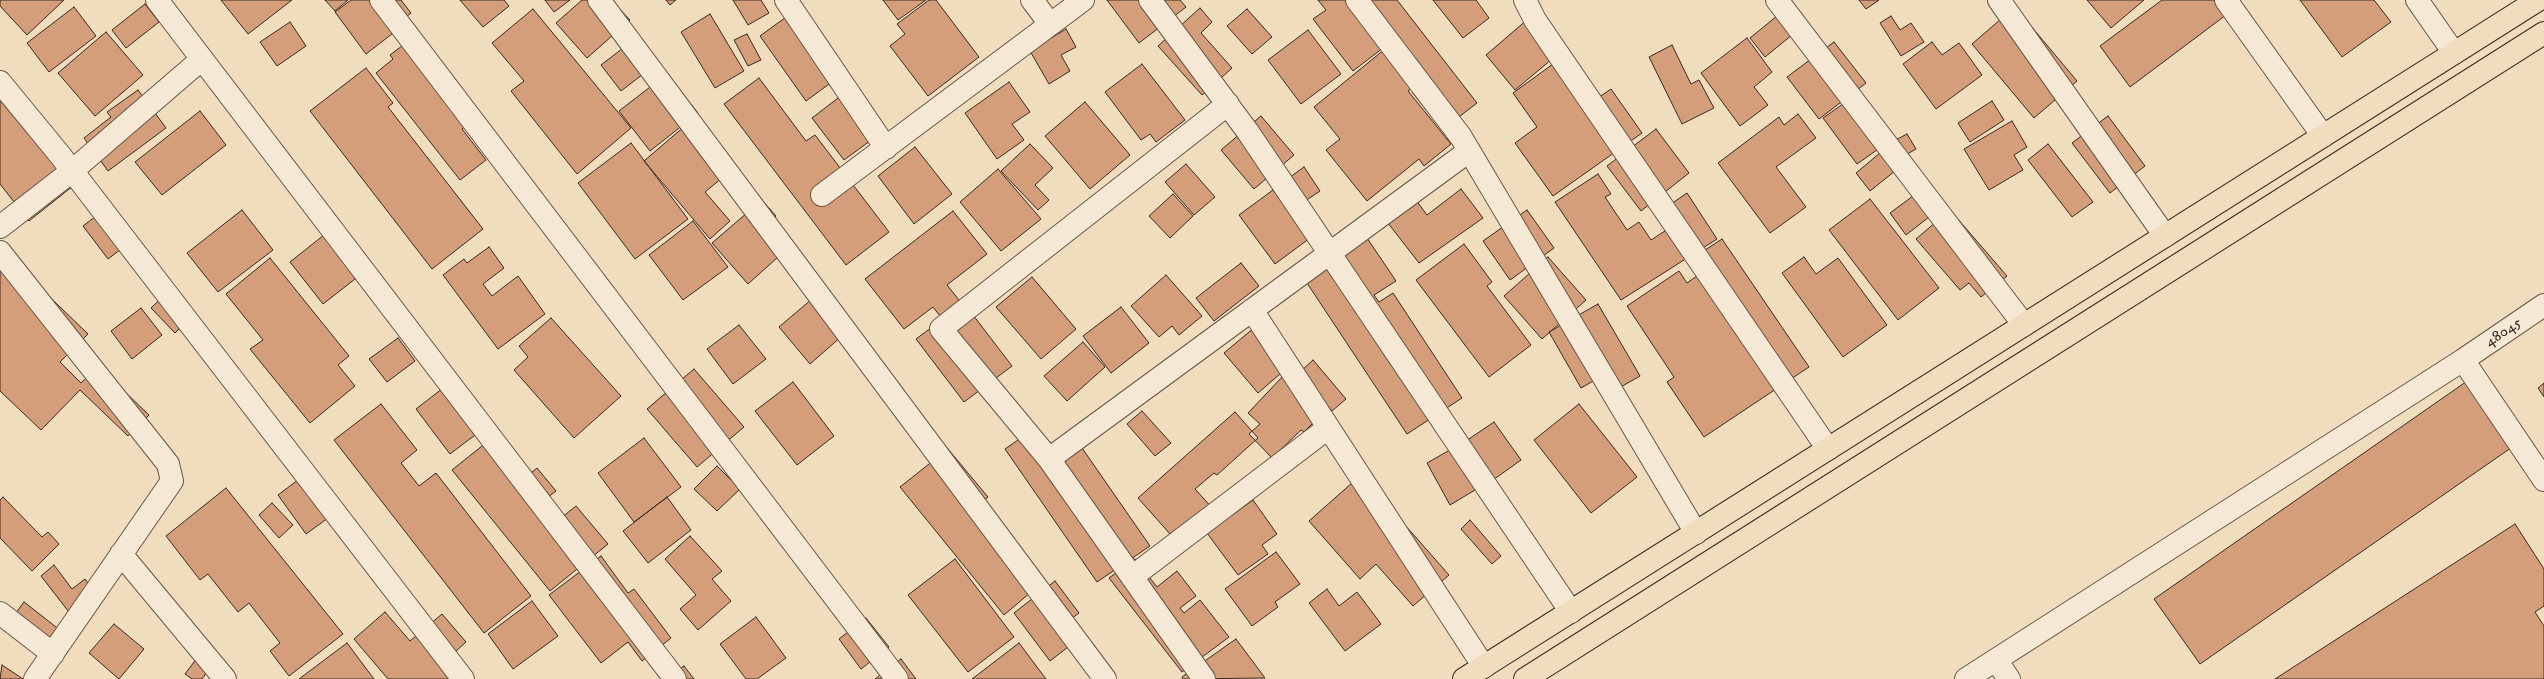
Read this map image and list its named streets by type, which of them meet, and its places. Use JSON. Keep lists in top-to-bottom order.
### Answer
{
  "streets": {
    "street": ["48045"]
  }
}
